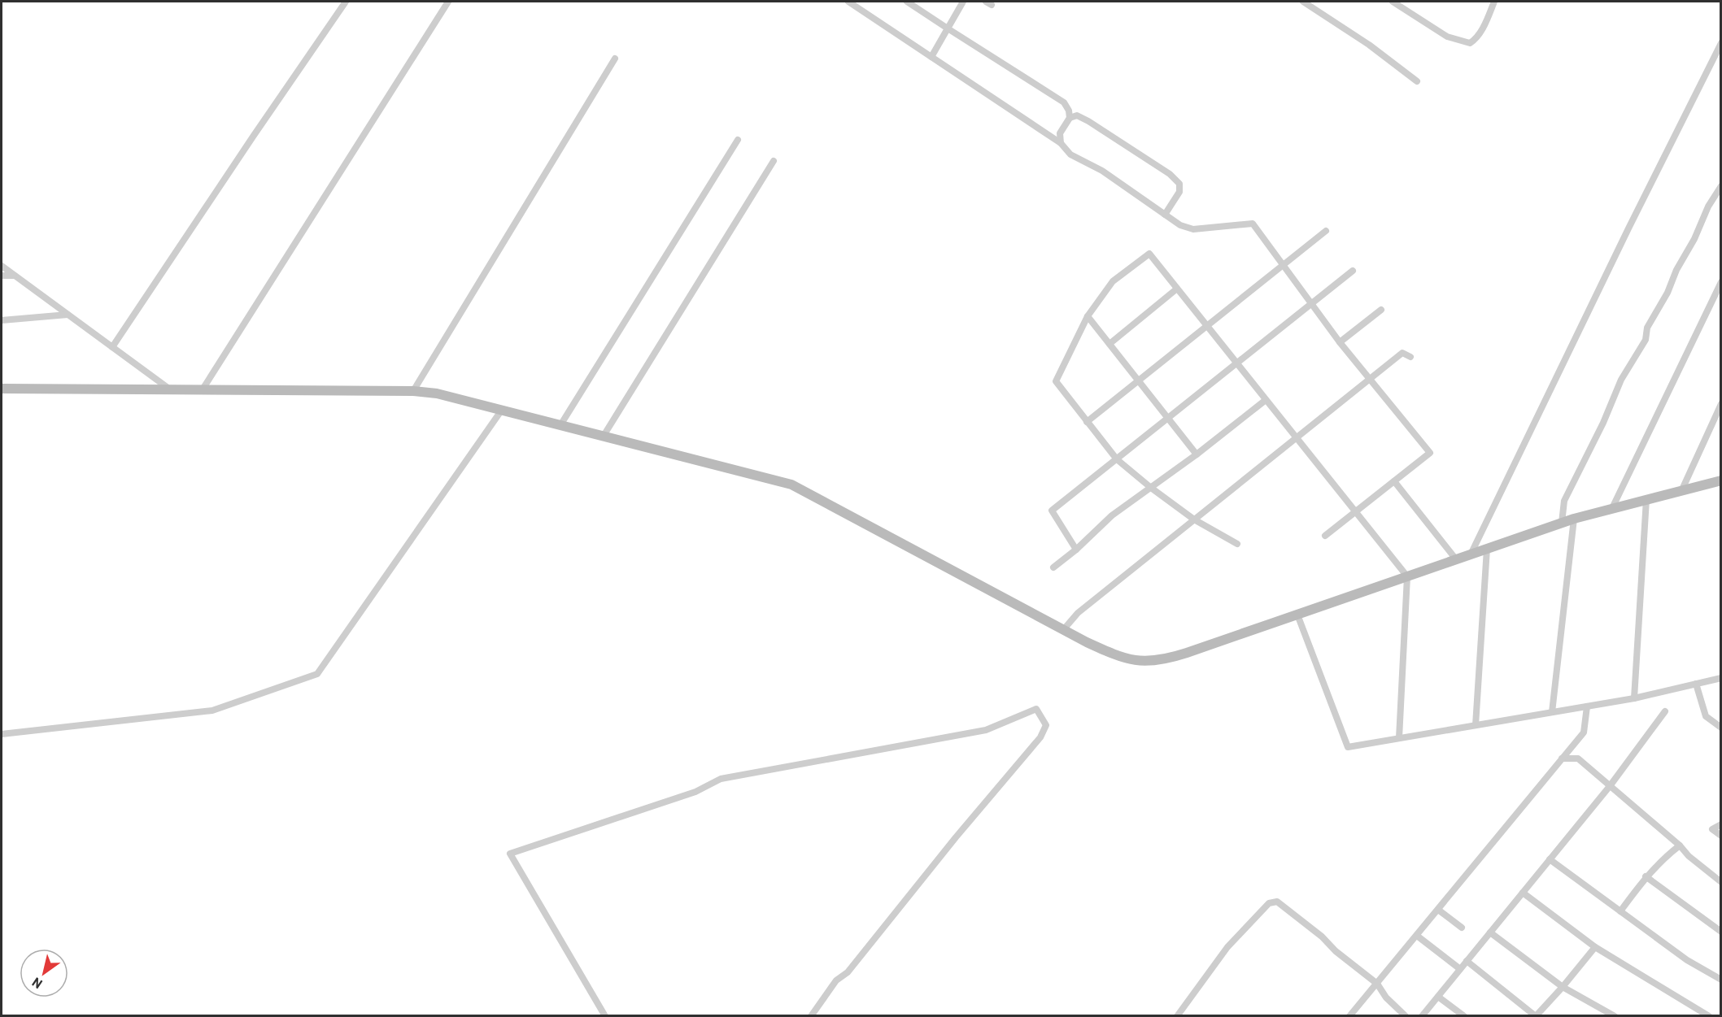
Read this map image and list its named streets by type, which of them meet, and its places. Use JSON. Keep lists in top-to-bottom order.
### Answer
{
  "north": "bottom left"
}
